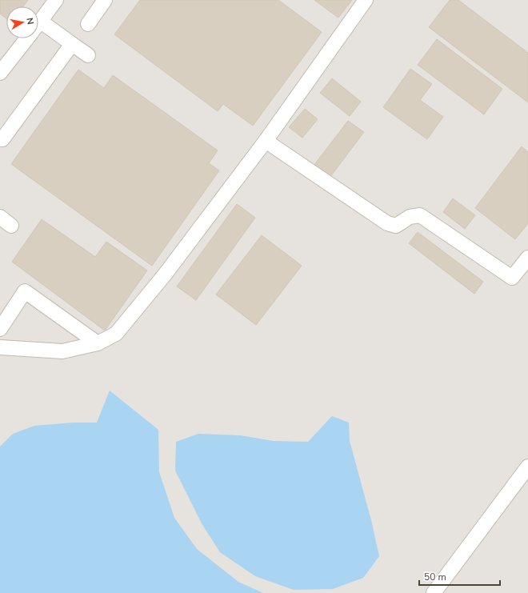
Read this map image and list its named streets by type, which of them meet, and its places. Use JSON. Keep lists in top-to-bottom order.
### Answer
{
  "scale_bar": "50 m",
  "north": "right"
}
